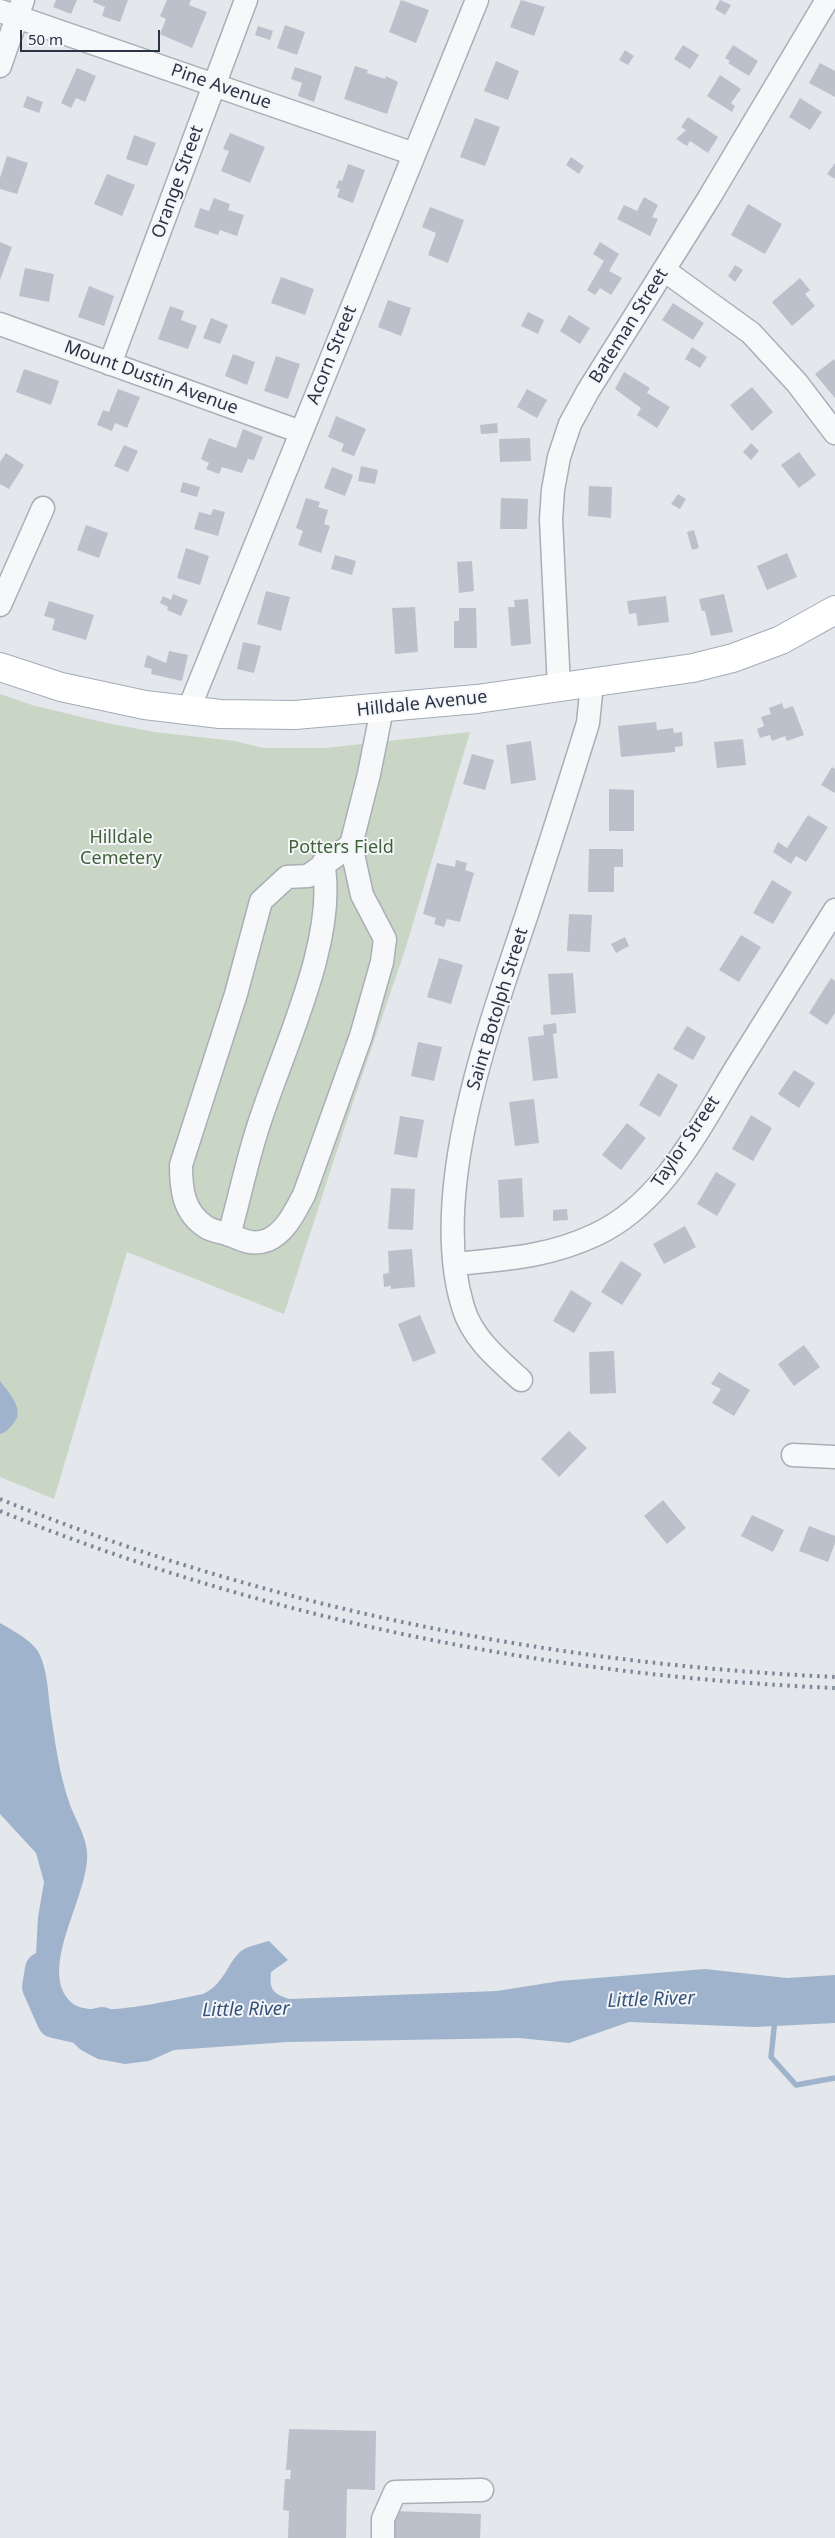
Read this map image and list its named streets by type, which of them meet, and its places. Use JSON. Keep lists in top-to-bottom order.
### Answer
{
  "streets": {
    "main road": ["Hilldale Avenue"],
    "street": [
      "Pine Avenue",
      "Orange Street",
      "Bateman Street",
      "Acorn Street",
      "Mount Dustin Avenue",
      "Saint Botolph Street",
      "Taylor Street"
    ]
  },
  "crossings": [
    ["Pine Avenue", "Orange Street"],
    ["Pine Avenue", "Acorn Street"],
    ["Orange Street", "Mount Dustin Avenue"],
    ["Bateman Street", "Hilldale Avenue"],
    ["Acorn Street", "Mount Dustin Avenue"],
    ["Acorn Street", "Hilldale Avenue"],
    ["Hilldale Avenue", "Saint Botolph Street"],
    ["Saint Botolph Street", "Taylor Street"]
  ],
  "water": ["Little River"],
  "parks": ["Hilldale Cemetery", "Potters Field"],
  "scale_bar": "50 m"
}
